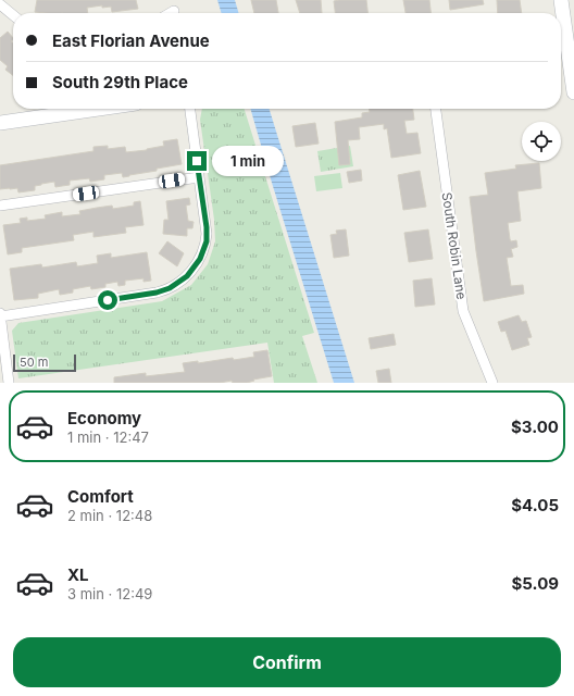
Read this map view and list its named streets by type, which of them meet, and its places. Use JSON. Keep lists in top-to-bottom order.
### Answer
{
  "streets": {
    "street": ["South Robin Lane"]
  },
  "scale_bar": "50 m",
  "page": {
    "banner": ["East Florian Avenue", "South 29th Place"],
    "bubble": "1 min",
    "scale": "50 m",
    "list": [
      {
        "name": "Economy",
        "note": "1 min · 12:47",
        "value": "$3.00"
      },
      {
        "name": "Comfort",
        "note": "2 min · 12:48",
        "value": "$4.05"
      },
      {
        "name": "XL",
        "note": "3 min · 12:49",
        "value": "$5.09"
      }
    ],
    "buttons": "Confirm"
  }
}
